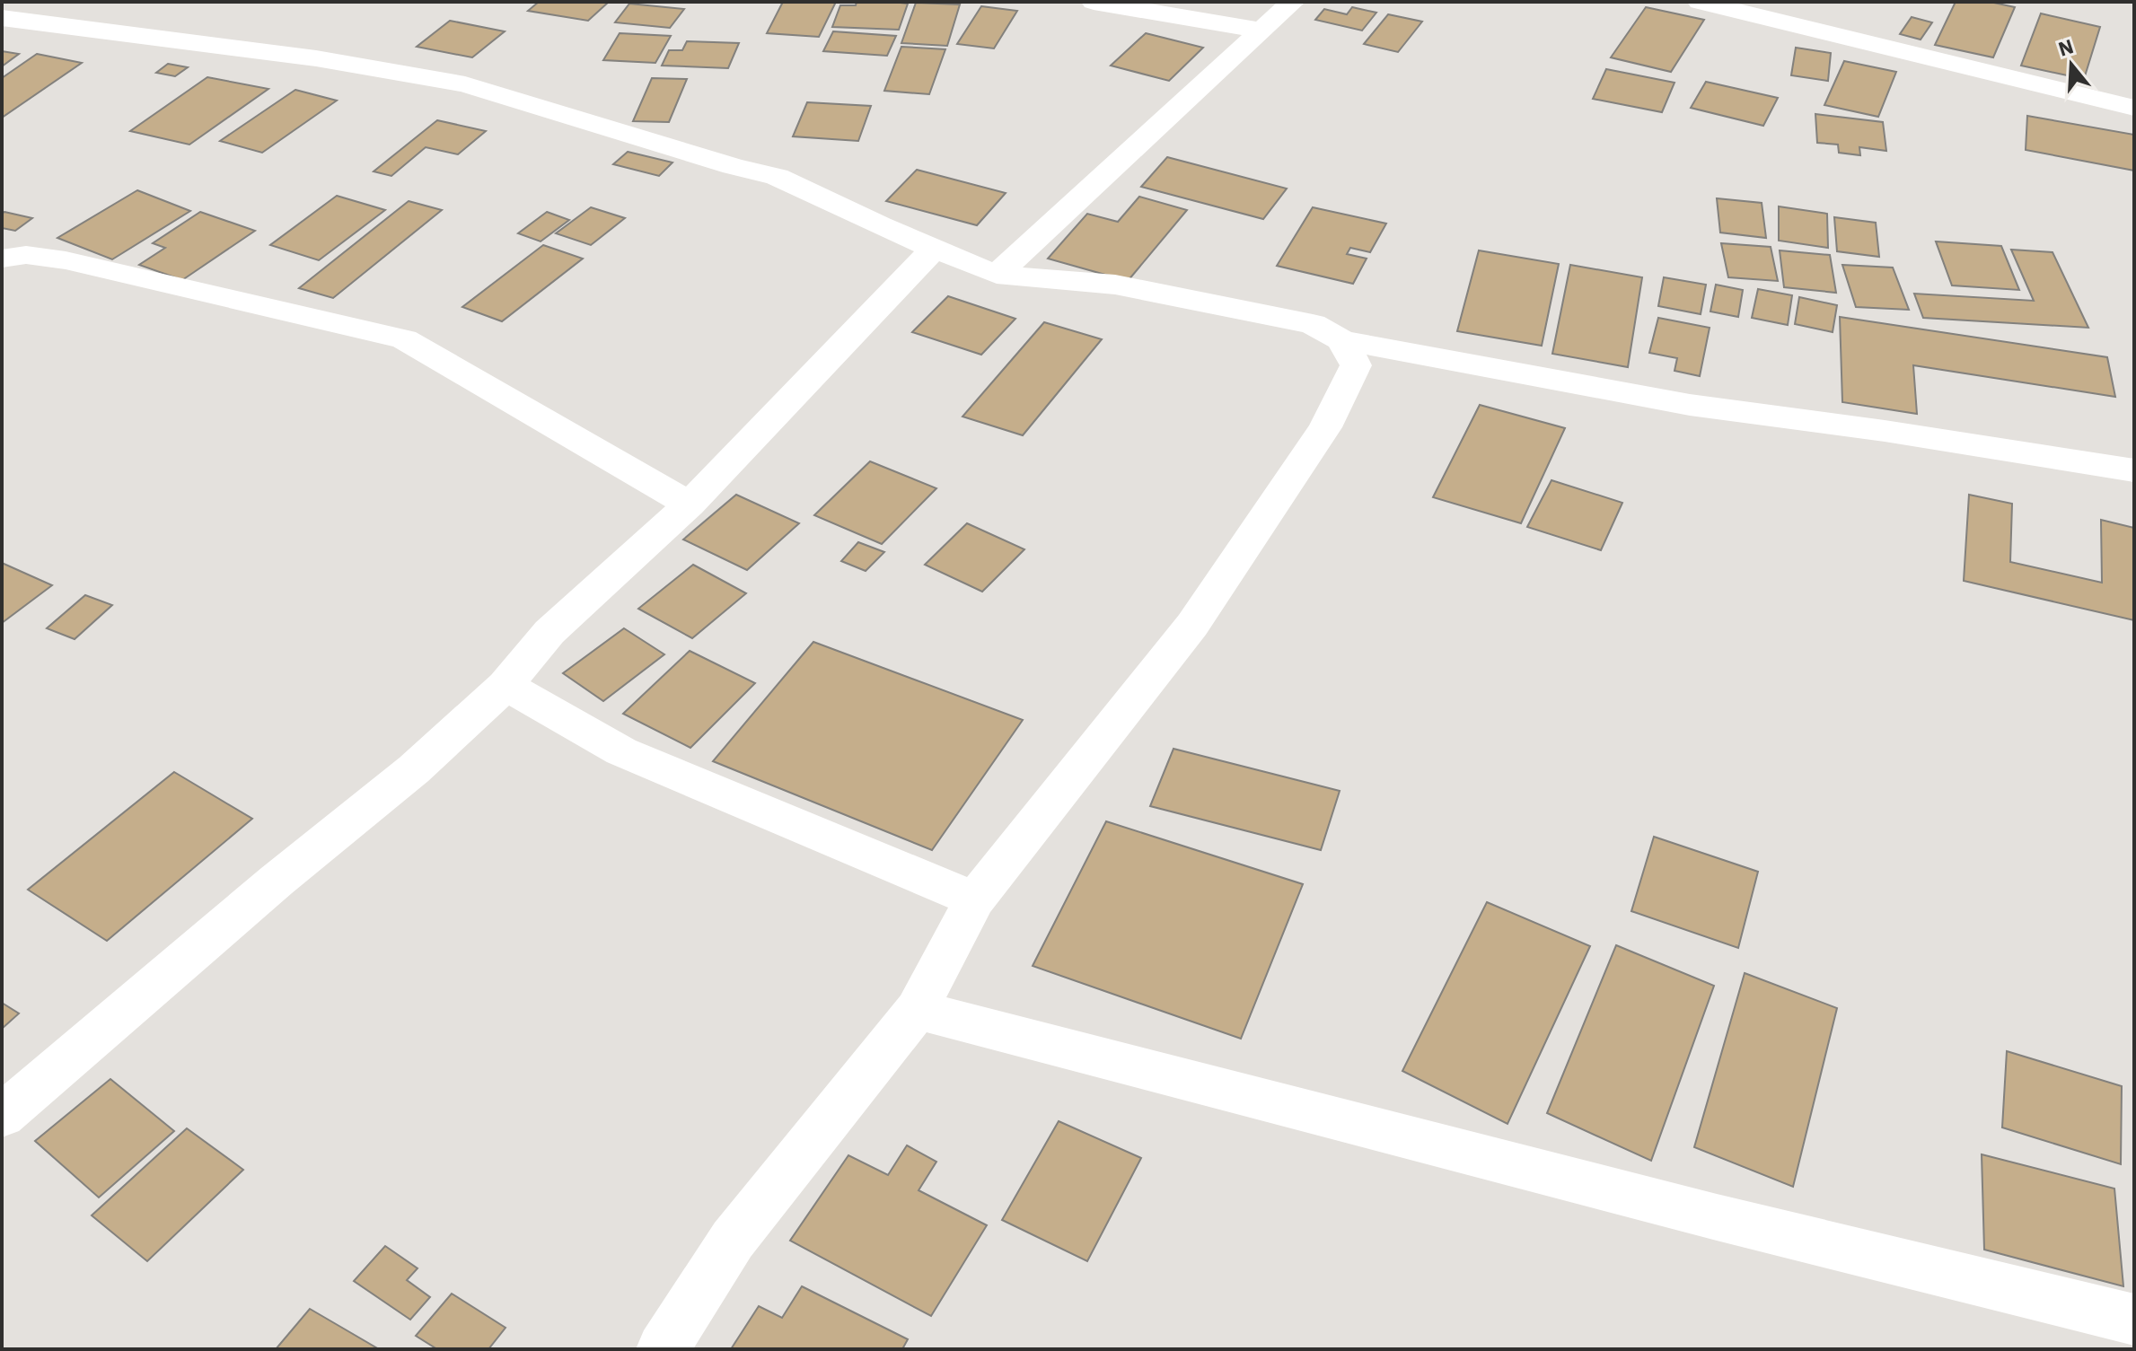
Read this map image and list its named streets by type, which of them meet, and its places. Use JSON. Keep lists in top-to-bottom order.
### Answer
{
  "north": "top"
}
